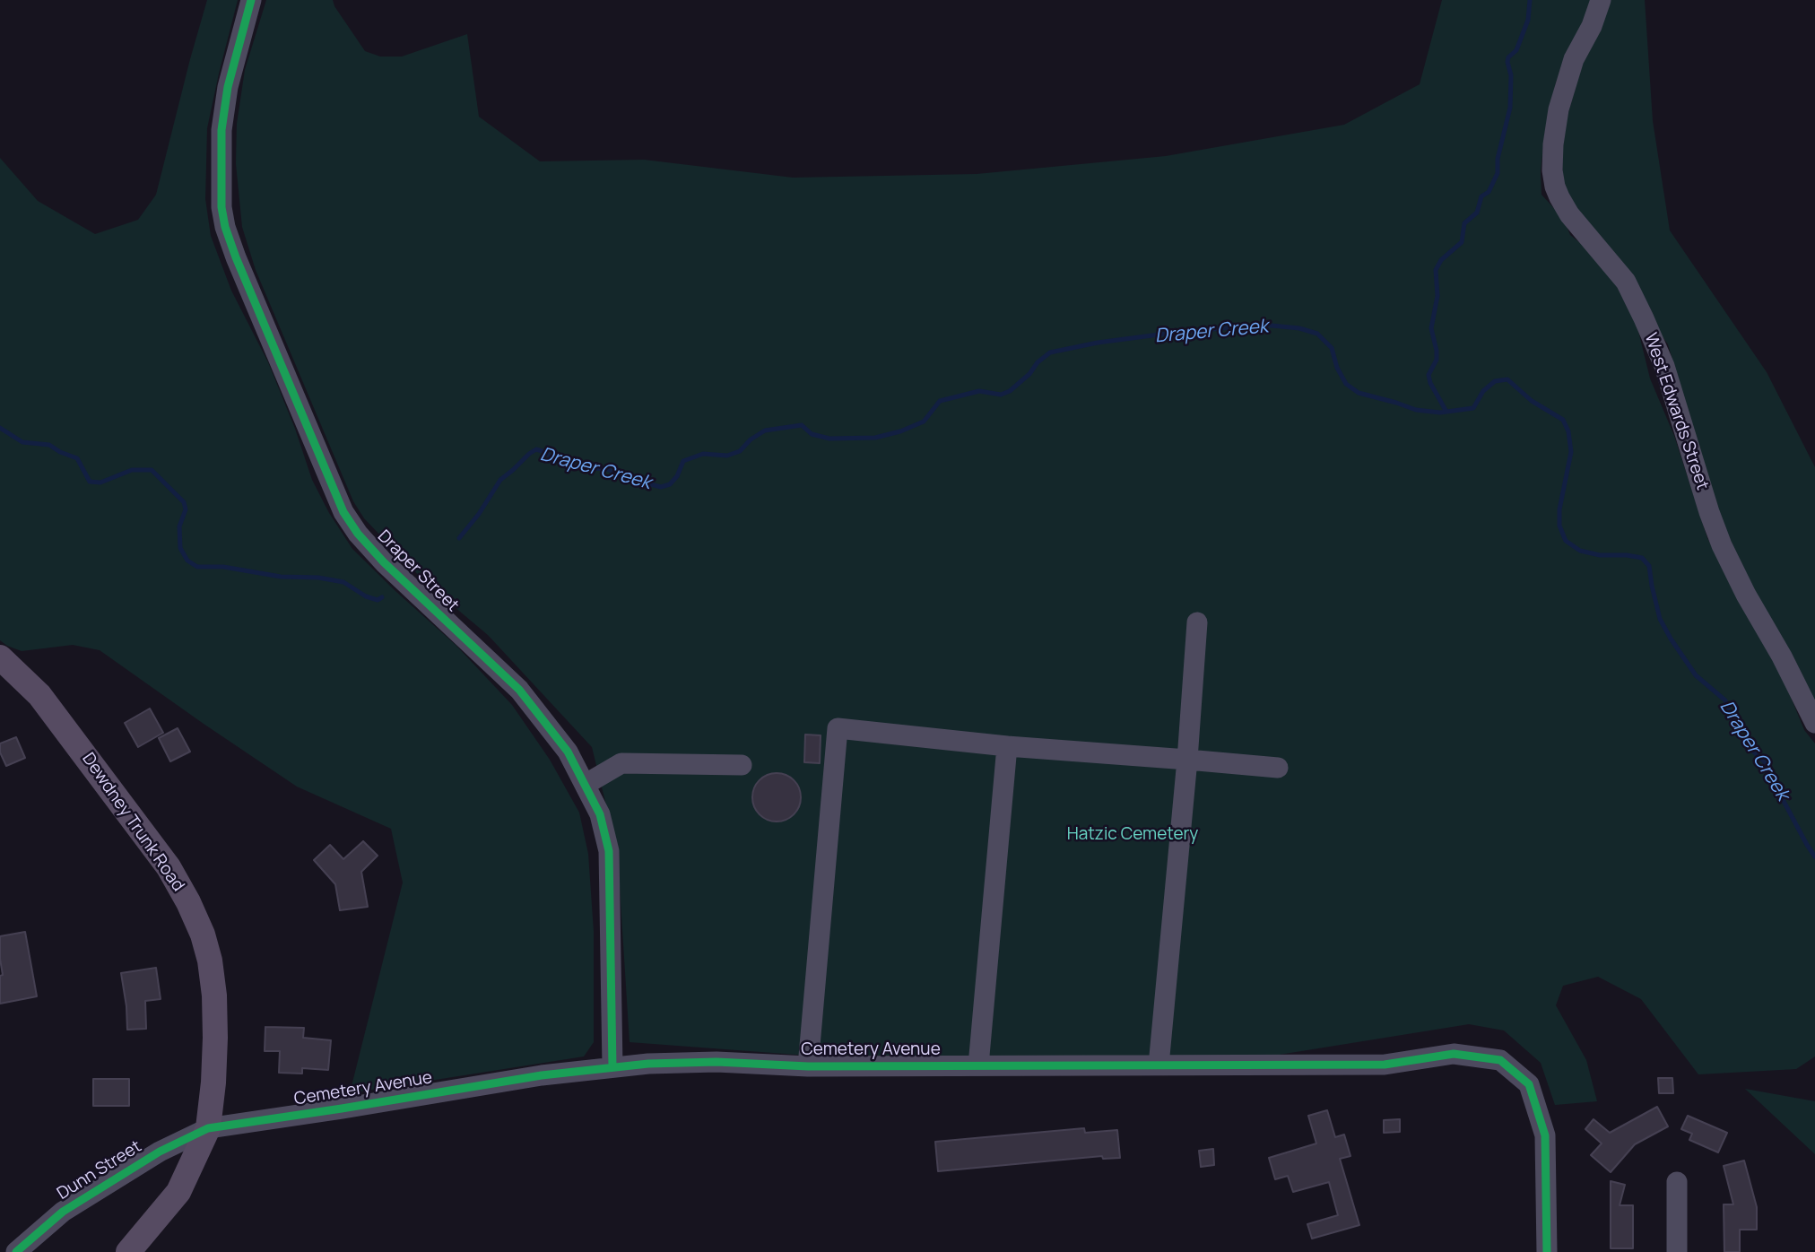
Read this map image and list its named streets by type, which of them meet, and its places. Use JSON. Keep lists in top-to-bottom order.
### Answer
{
  "streets": {
    "main road": ["Dewdney Trunk Road"],
    "street": [
      "West Edwards Street",
      "Draper Street",
      "Cemetery Avenue",
      "Dunn Street"
    ]
  },
  "crossings": [
    ["Draper Street", "Cemetery Avenue"],
    ["Dewdney Trunk Road", "Cemetery Avenue"],
    ["Dewdney Trunk Road", "Dunn Street"],
    ["Cemetery Avenue", "Dunn Street"]
  ],
  "water": ["Draper Creek"],
  "parks": ["Hatzic Cemetery"]
}
